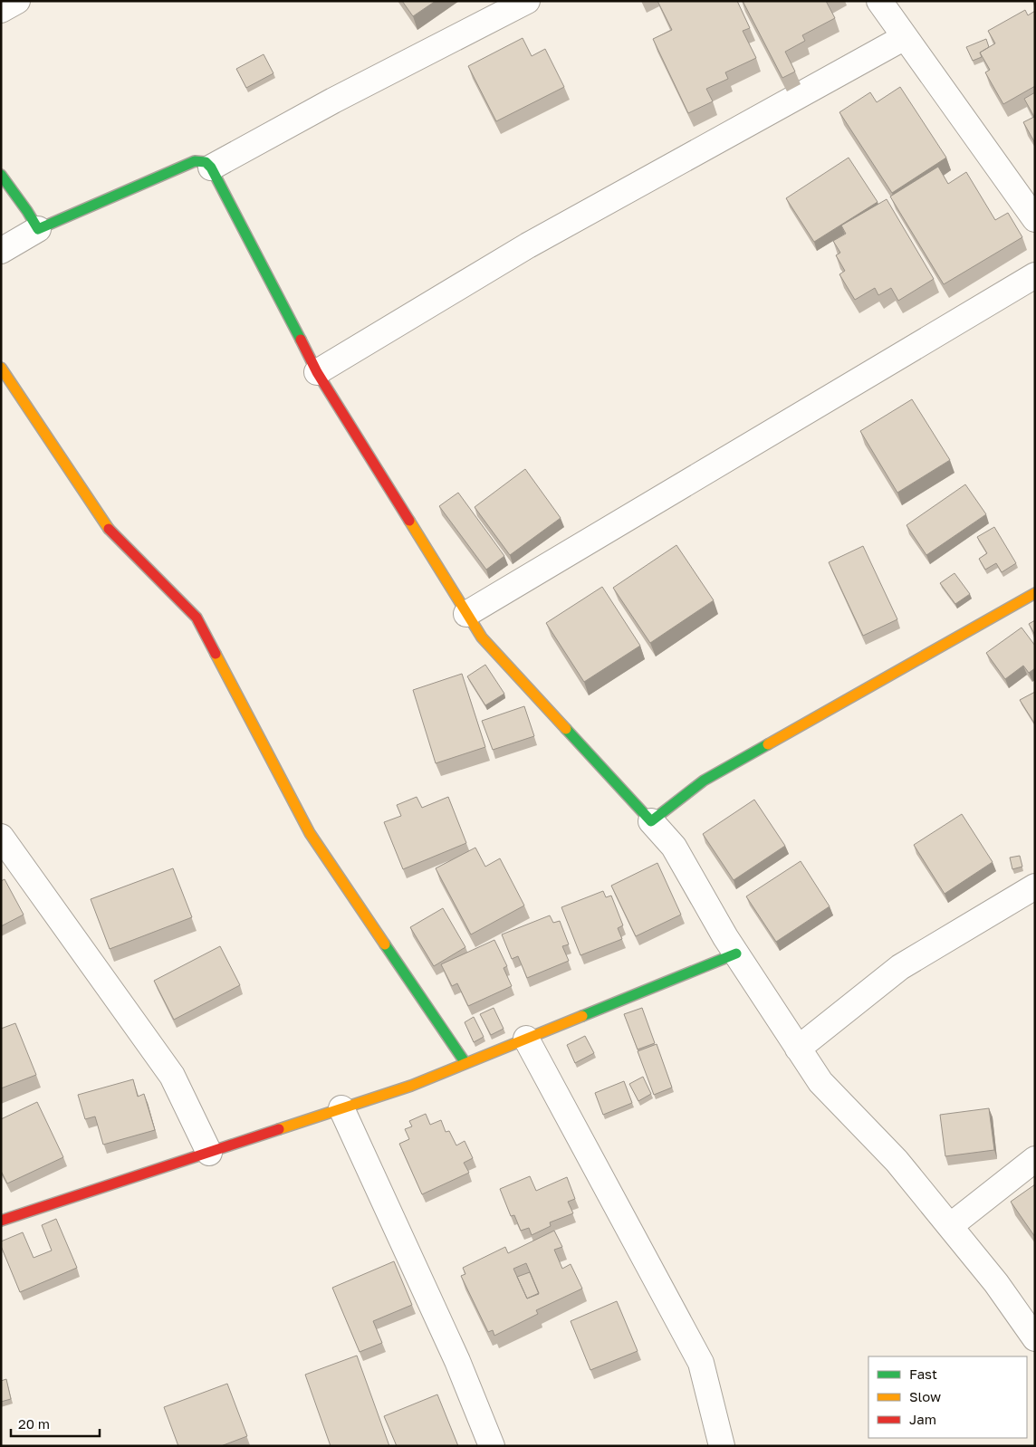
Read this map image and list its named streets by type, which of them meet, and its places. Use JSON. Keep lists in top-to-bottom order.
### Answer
{
  "legend": ["Fast", "Slow", "Jam"],
  "scale_bar": "20 m"
}
